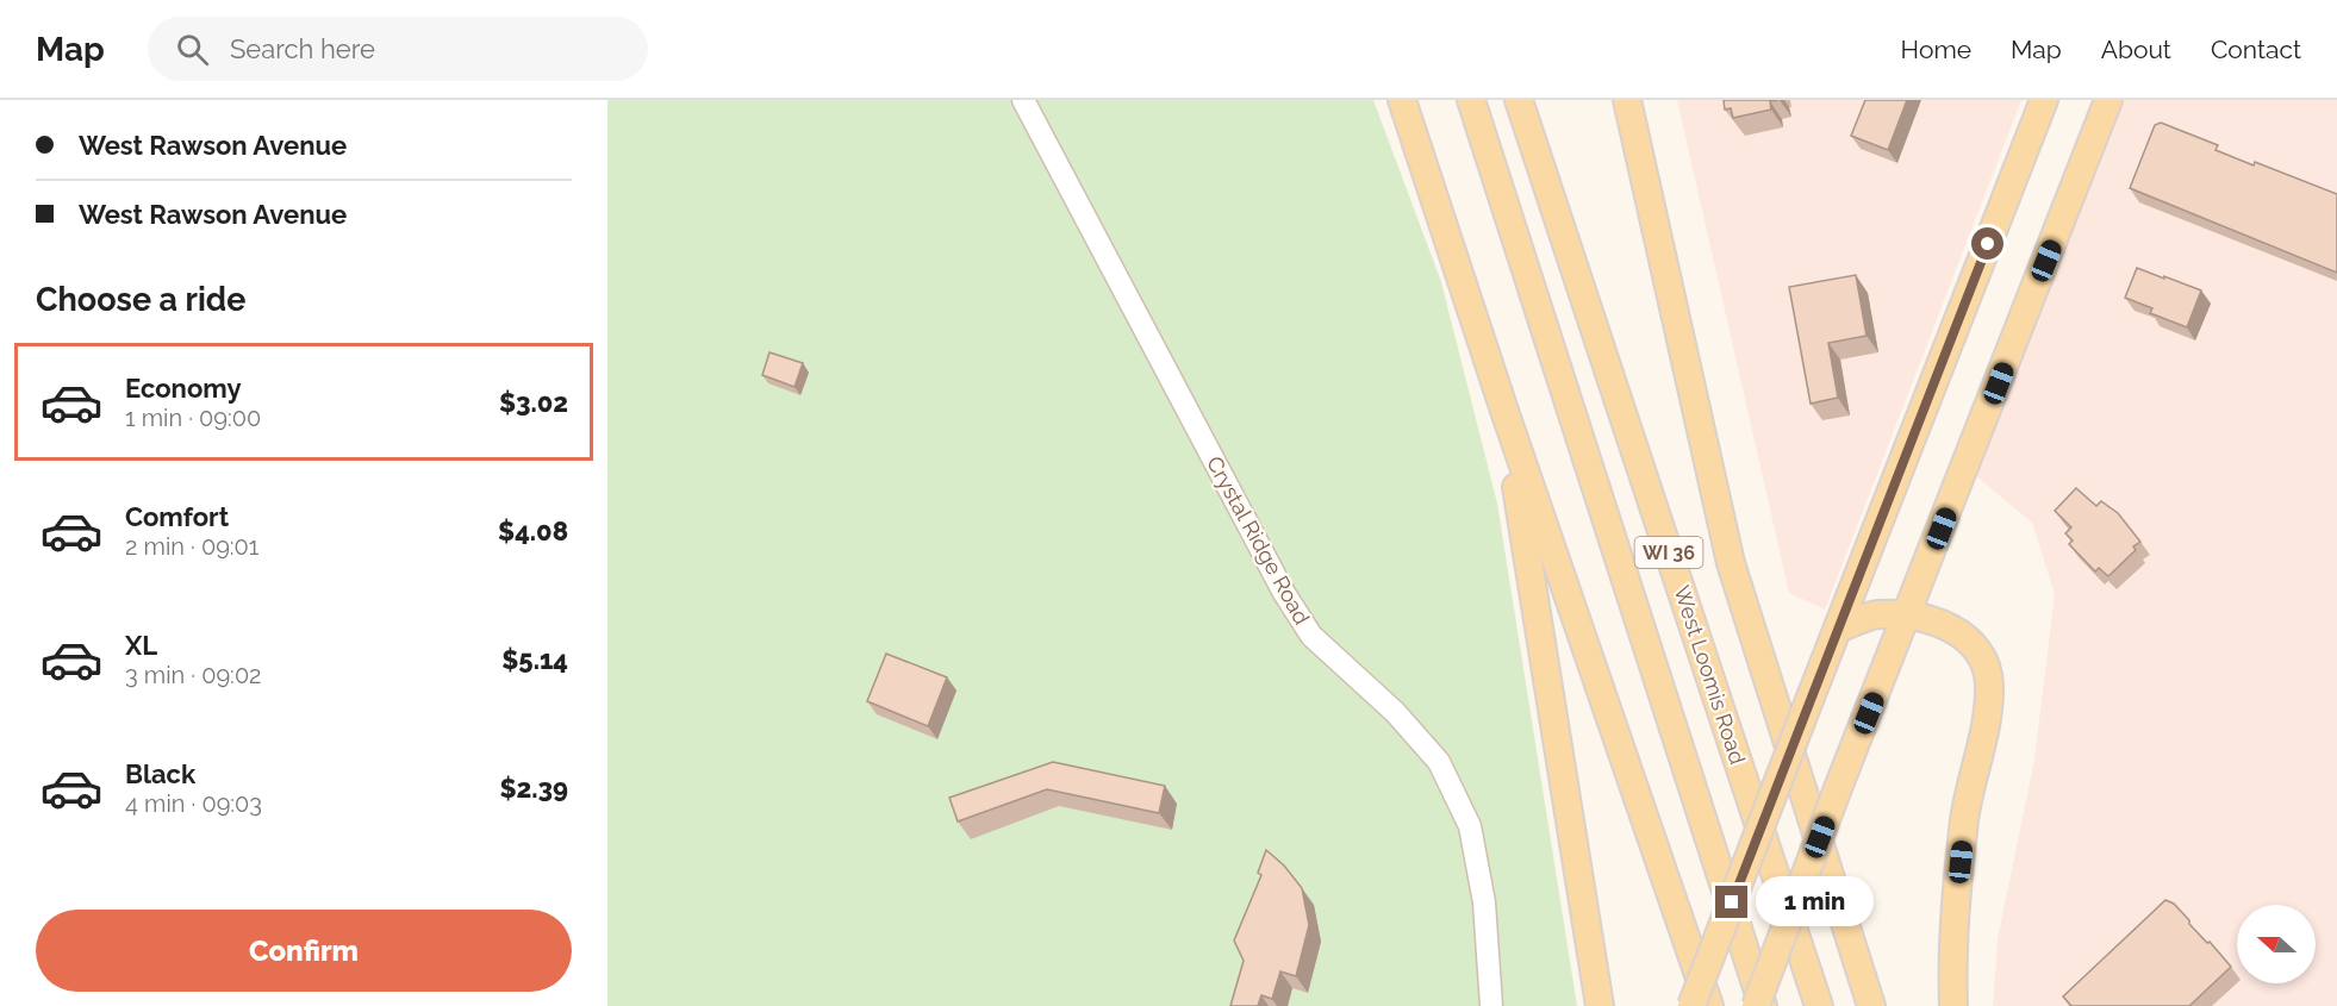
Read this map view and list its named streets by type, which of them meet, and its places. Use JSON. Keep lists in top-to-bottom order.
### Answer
{
  "streets": {
    "main road": ["WI 36", "West Loomis Road"],
    "street": ["Crystal Ridge Road"]
  },
  "north": "left",
  "page": {
    "header": "Map",
    "search": "Search here",
    "nav": [
      "Home",
      "Map",
      "About",
      "Contact"
    ],
    "banner": ["West Rawson Avenue", "West Rawson Avenue"],
    "heading": "Choose a ride",
    "list": [
      {
        "name": "Economy",
        "note": "1 min · 09:00",
        "value": "$3.02"
      },
      {
        "name": "Comfort",
        "note": "2 min · 09:01",
        "value": "$4.08"
      },
      {
        "name": "XL",
        "note": "3 min · 09:02",
        "value": "$5.14"
      },
      {
        "name": "Black",
        "note": "4 min · 09:03",
        "value": "$2.39"
      }
    ],
    "bubble": "1 min",
    "buttons": "Confirm"
  }
}
